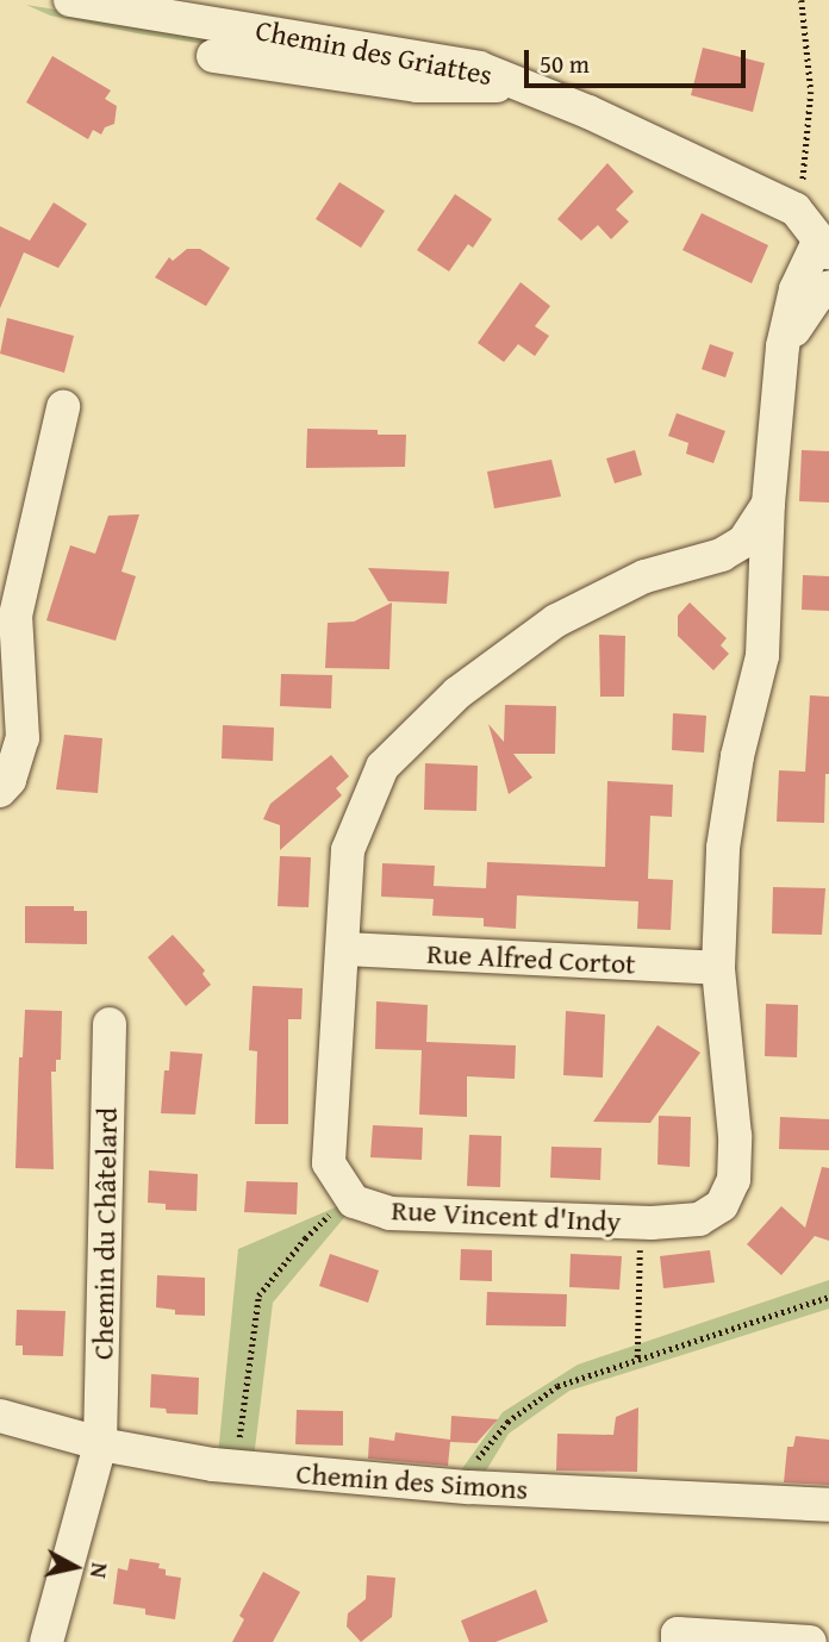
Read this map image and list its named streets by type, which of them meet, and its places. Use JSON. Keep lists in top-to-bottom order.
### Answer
{
  "streets": {
    "street": [
      "Chemin des Griattes",
      "Rue Alfred Cortot",
      "Rue Vincent d'Indy",
      "Chemin du Châtelard",
      "Chemin des Simons"
    ]
  },
  "crossings": [
    ["Rue Alfred Cortot", "Rue Vincent d'Indy"],
    ["Chemin du Châtelard", "Chemin des Simons"]
  ],
  "scale_bar": "50 m",
  "north": "right"
}
